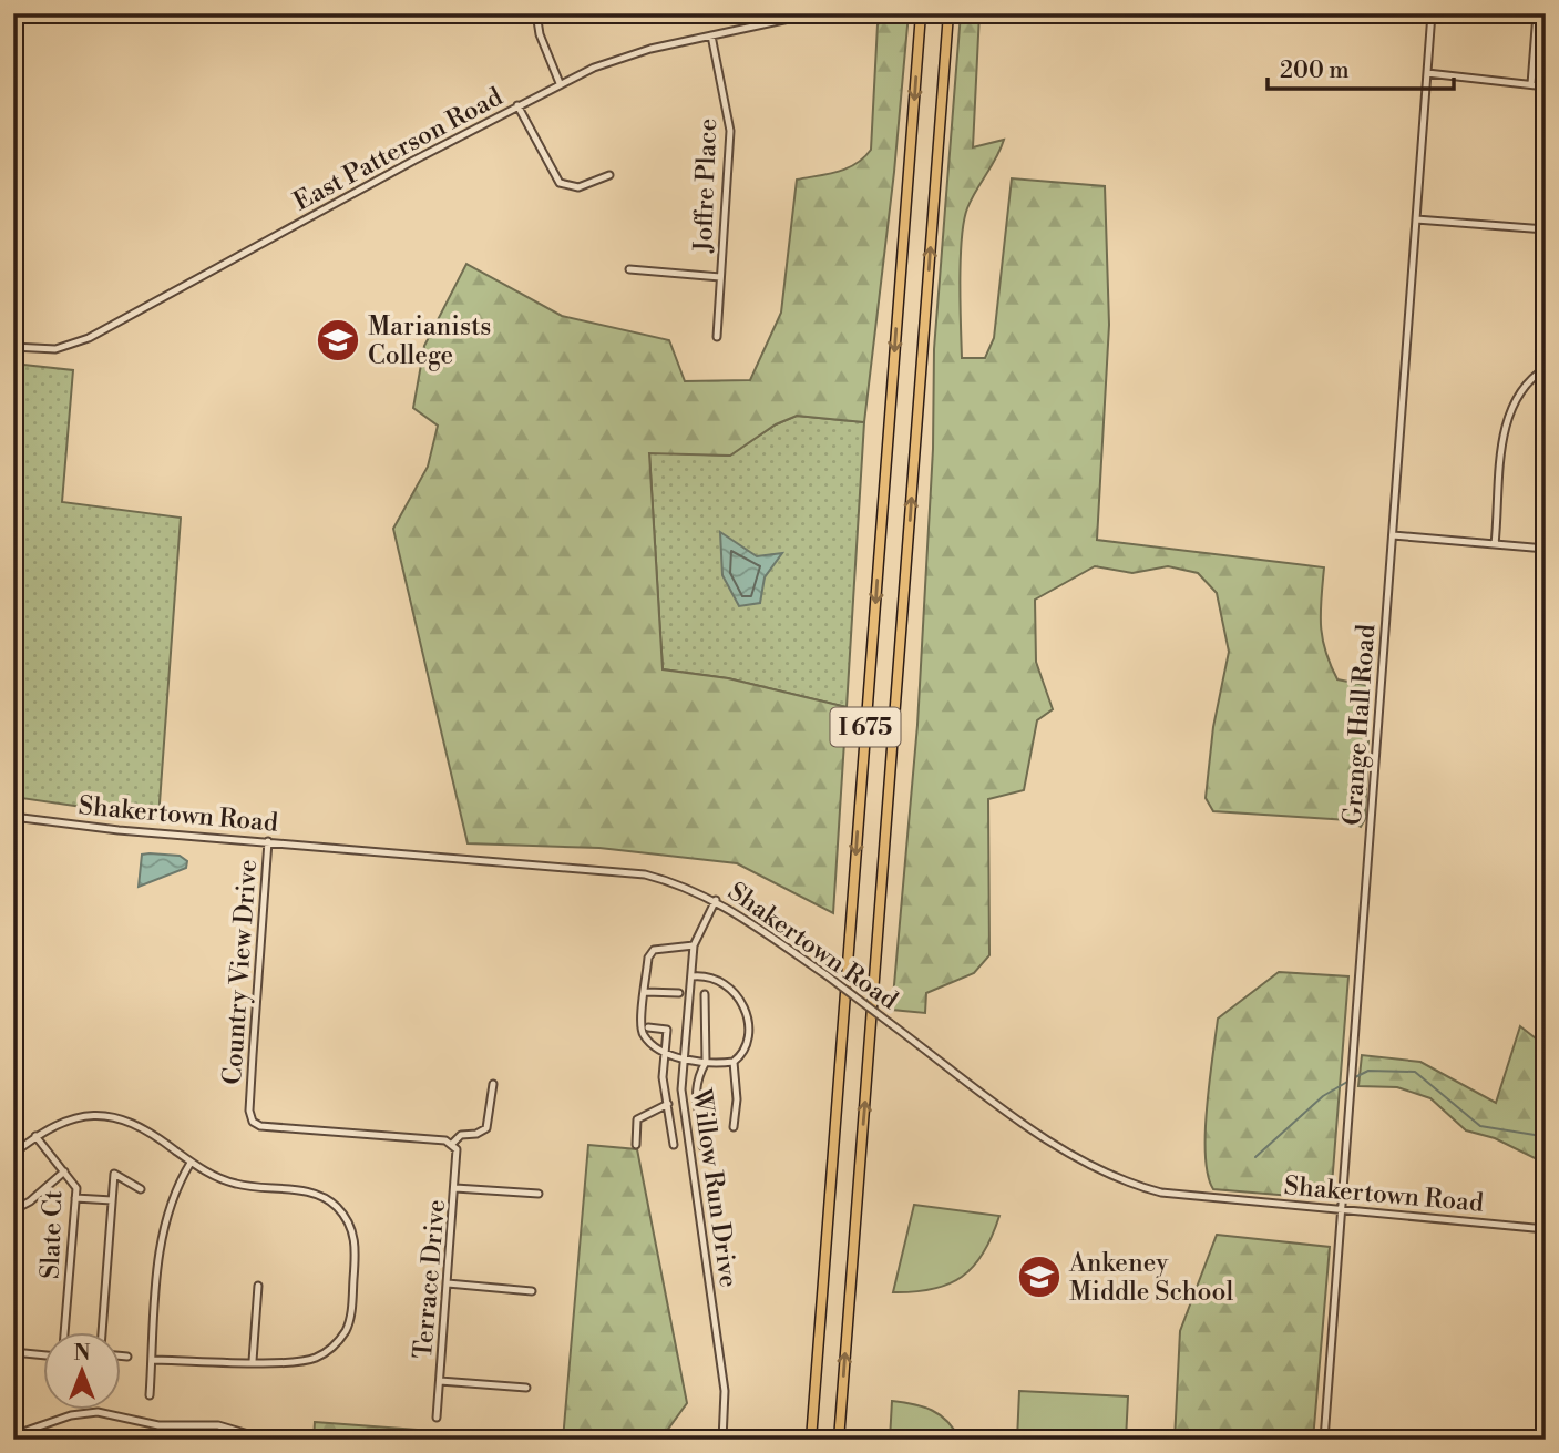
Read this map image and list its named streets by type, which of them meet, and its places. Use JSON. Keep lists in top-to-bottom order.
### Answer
{
  "streets": {
    "highway": ["I 675"],
    "street": [
      "East Patterson Road",
      "Joffre Place",
      "Grange Hall Road",
      "Shakertown Road",
      "Country View Drive",
      "Willow Run Drive",
      "Slate Ct",
      "Terrace Drive"
    ]
  },
  "crossings": [
    ["East Patterson Road", "Joffre Place"],
    ["Grange Hall Road", "Shakertown Road"],
    ["Shakertown Road", "Country View Drive"],
    ["Shakertown Road", "Willow Run Drive"],
    ["Country View Drive", "Terrace Drive"]
  ],
  "places": {
    "school or university": ["Marianists College", "Ankeney Middle School"]
  },
  "scale_bar": "200 m",
  "north": "top"
}
